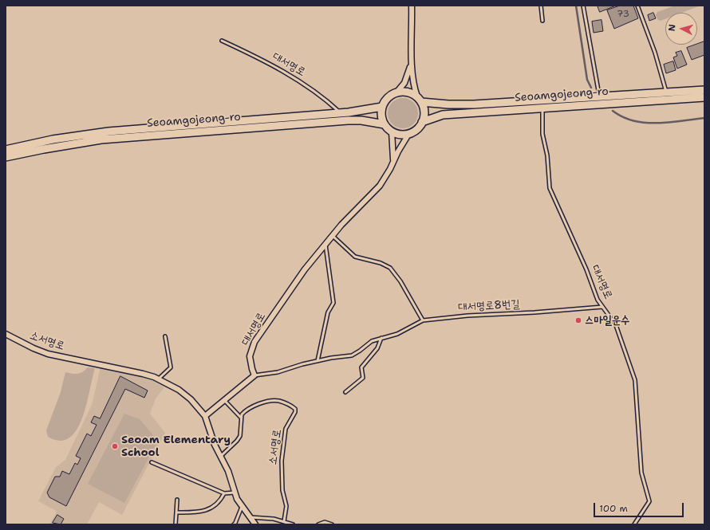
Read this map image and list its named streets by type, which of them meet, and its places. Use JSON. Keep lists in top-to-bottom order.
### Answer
{
  "streets": {
    "main road": ["Seoamgojeong-ro"],
    "street": ["대서명로", "소서명로"],
    "lane": ["대서명로8번길"]
  },
  "crossings": [
    ["대서명로", "Seoamgojeong-ro"],
    ["대서명로", "대서명로8번길"]
  ],
  "places": ["스마일운수", "Seoam Elementary School"],
  "house_numbers": ["73"],
  "scale_bar": "100 m",
  "north": "left"
}
